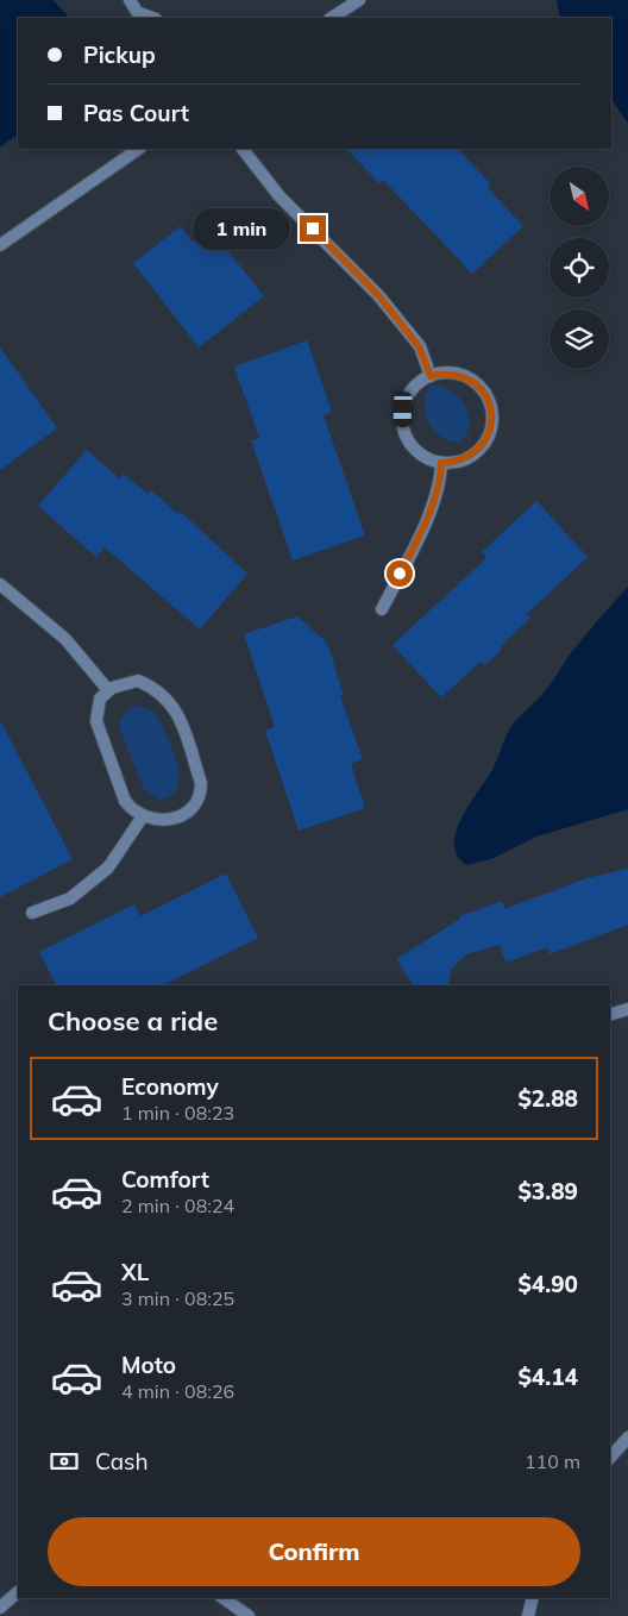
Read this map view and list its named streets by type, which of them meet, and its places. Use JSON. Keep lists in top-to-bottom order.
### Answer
{
  "north": "bottom right",
  "page": {
    "banner": ["Pickup", "Pas Court"],
    "bubble": "1 min",
    "heading": "Choose a ride",
    "list": [
      {
        "name": "Economy",
        "note": "1 min · 08:23",
        "value": "$2.88"
      },
      {
        "name": "Comfort",
        "note": "2 min · 08:24",
        "value": "$3.89"
      },
      {
        "name": "XL",
        "note": "3 min · 08:25",
        "value": "$4.90"
      },
      {
        "name": "Moto",
        "note": "4 min · 08:26",
        "value": "$4.14"
      }
    ],
    "pay": ["Cash", "110 m"],
    "buttons": "Confirm"
  }
}
